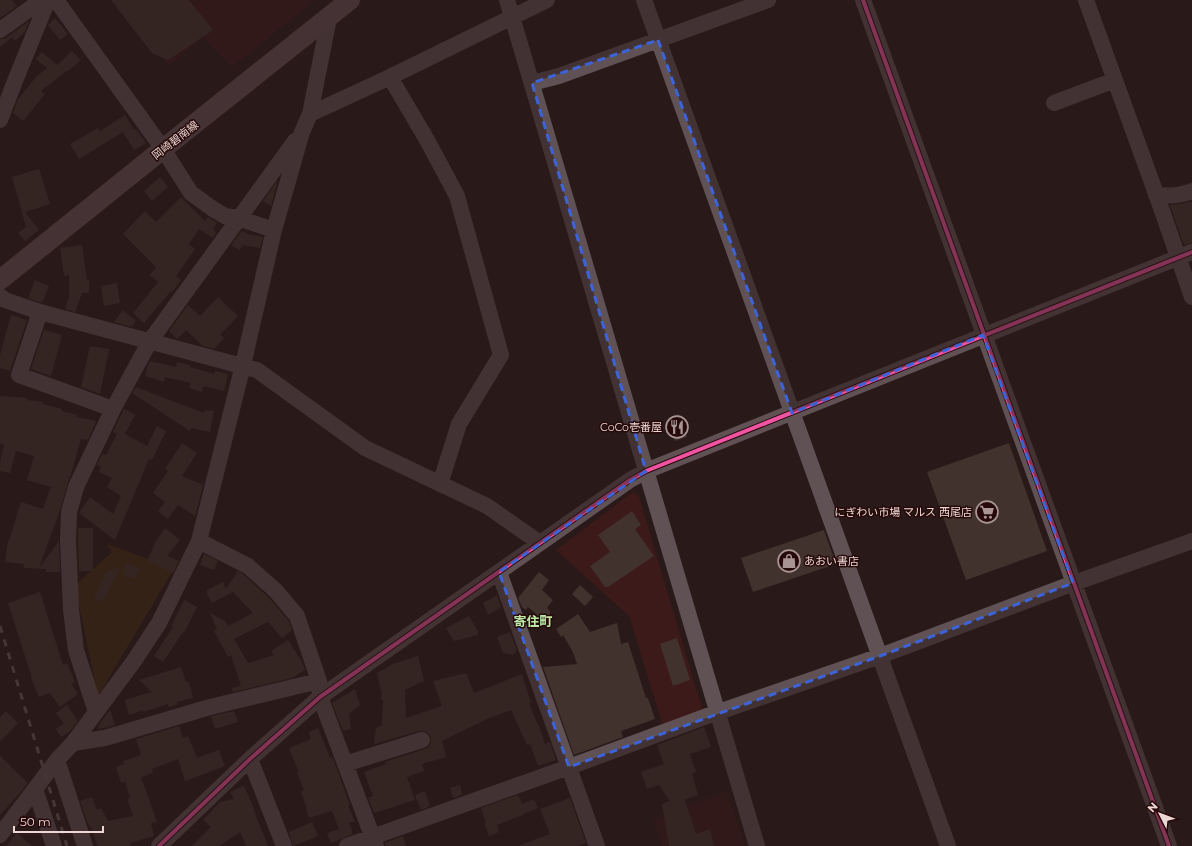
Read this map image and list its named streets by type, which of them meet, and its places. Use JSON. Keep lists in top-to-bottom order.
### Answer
{
  "streets": {
    "main road": ["岡崎碧南線"]
  },
  "districts": ["寄住町"],
  "places": {
    "restaurant": ["CoCo壱番屋"],
    "supermarket": ["にぎわい市場 マルス 西尾店"],
    "shop": ["あおい書店"]
  },
  "scale_bar": "50 m",
  "north": "top left"
}
